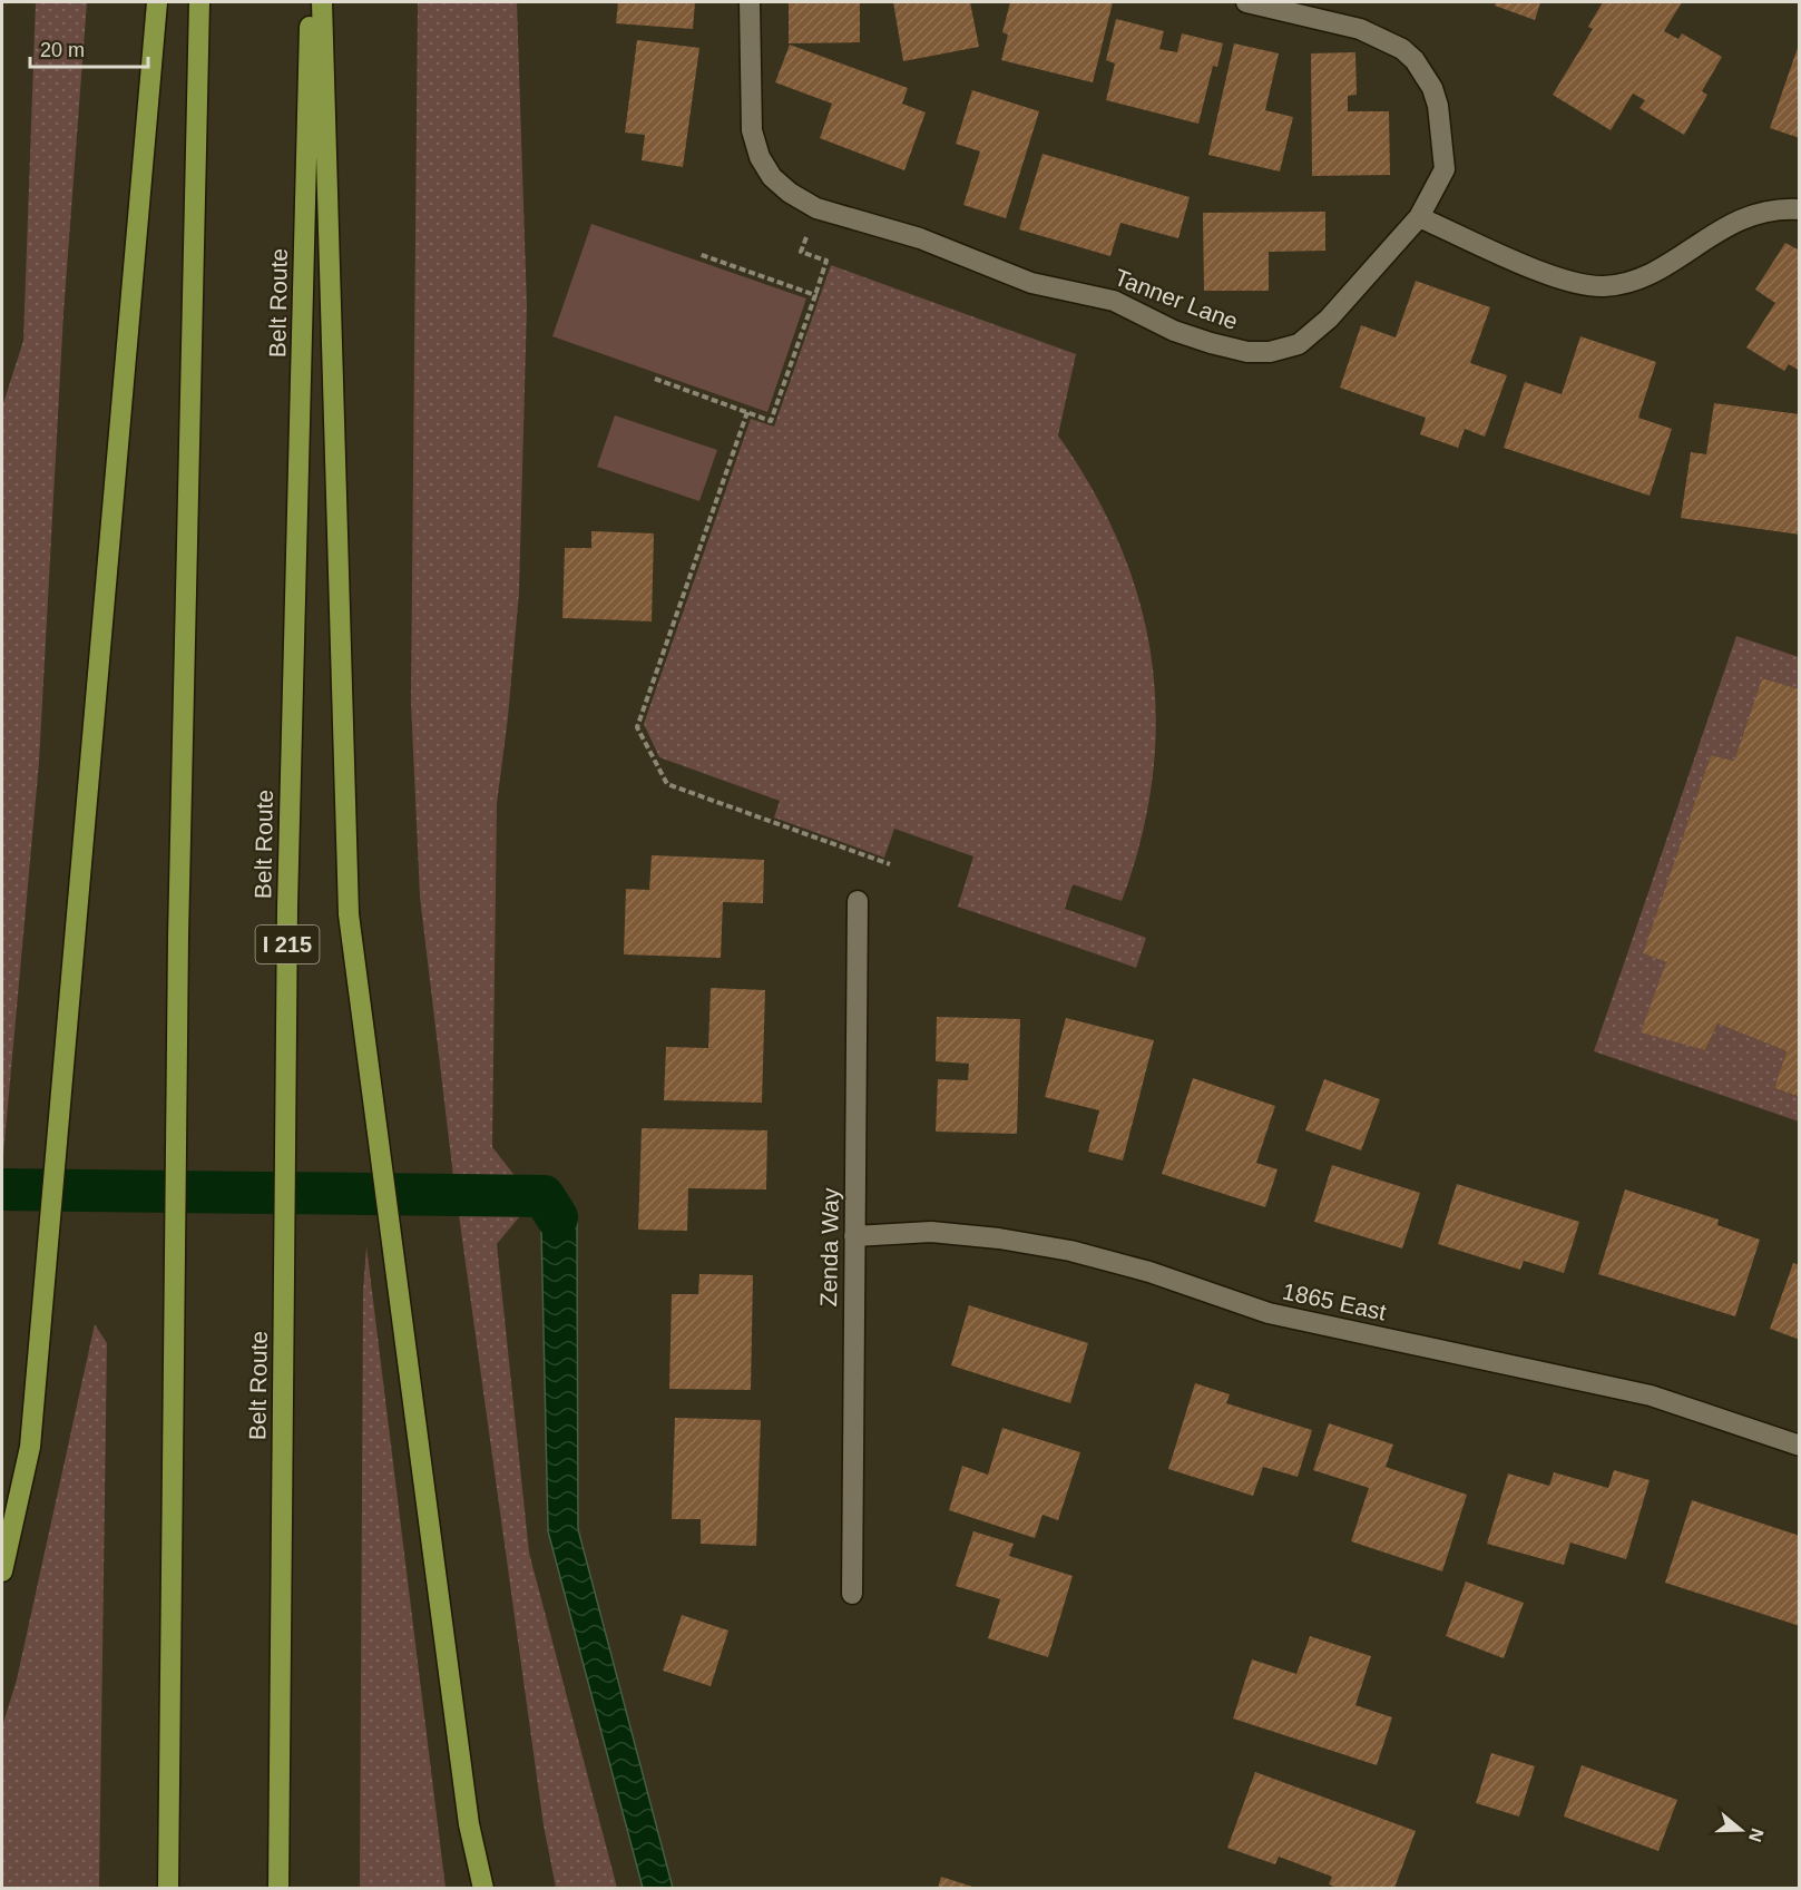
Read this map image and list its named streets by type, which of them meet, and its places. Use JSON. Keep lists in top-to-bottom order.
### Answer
{
  "streets": {
    "highway": ["Belt Route", "I 215"],
    "street": ["Tanner Lane", "Zenda Way", "1865 East"]
  },
  "crossings": [
    ["Zenda Way", "1865 East"]
  ],
  "scale_bar": "20 m",
  "north": "right"
}
